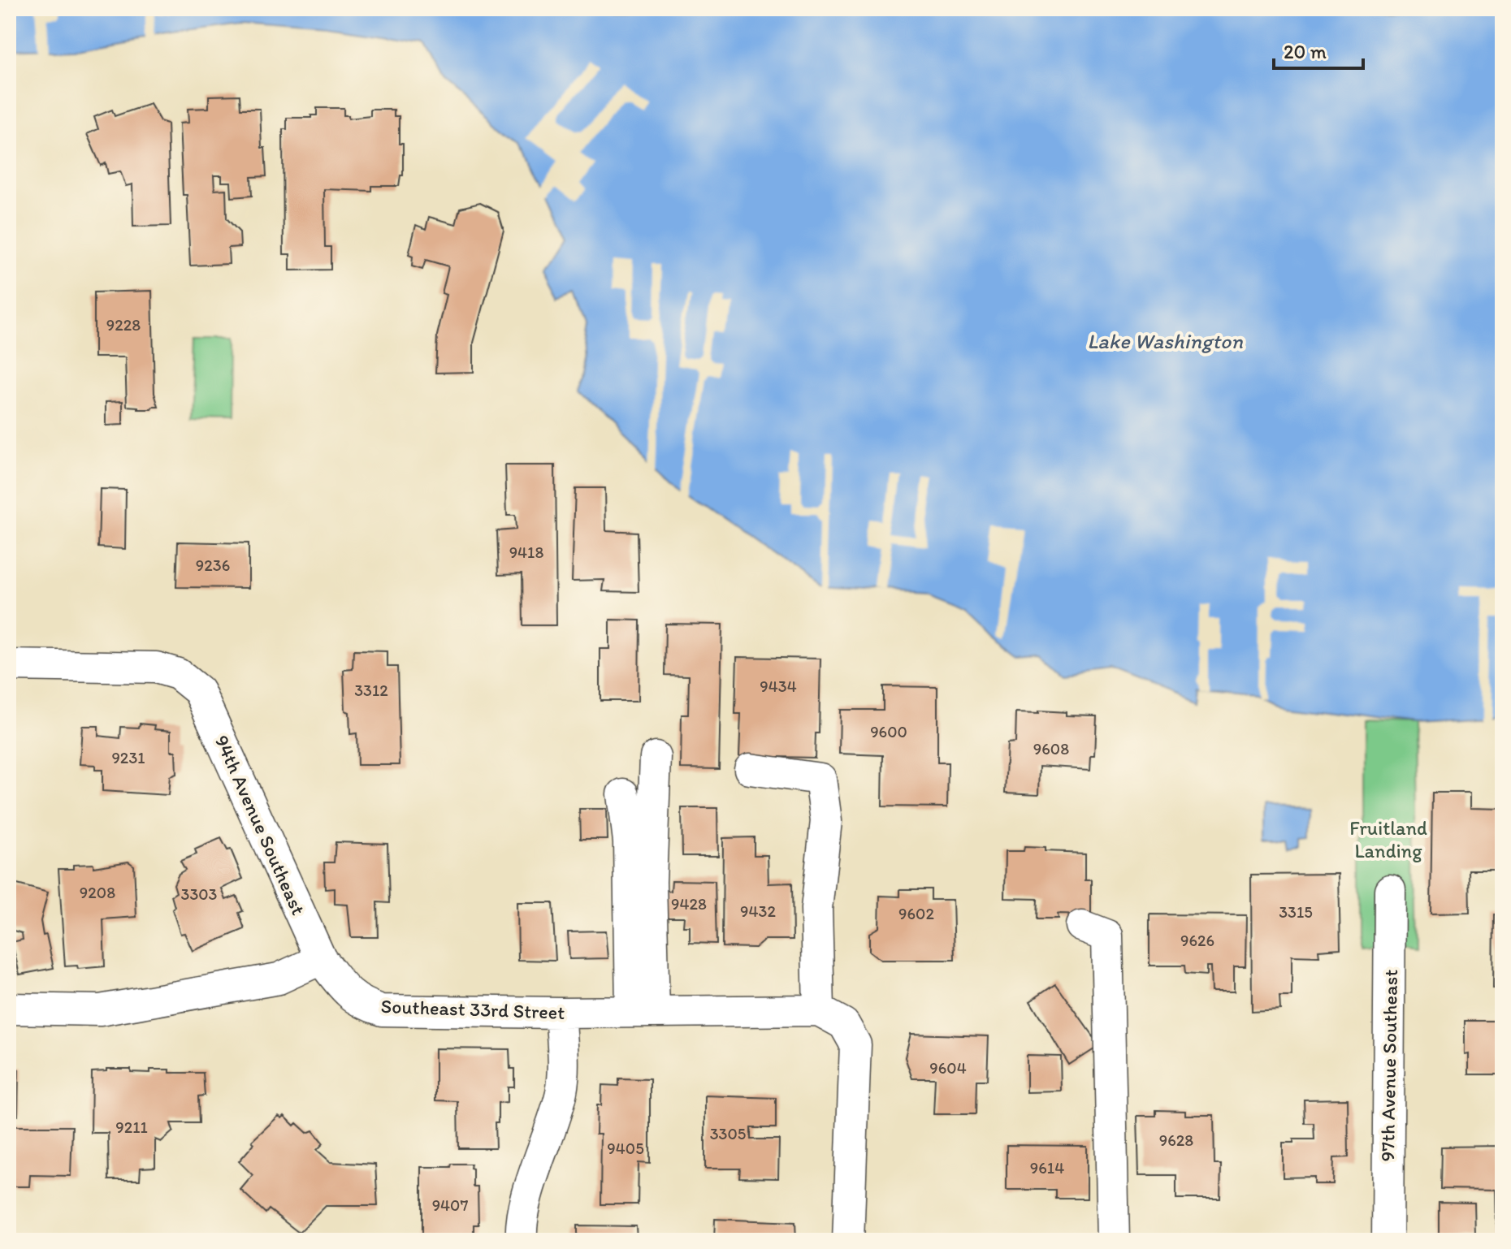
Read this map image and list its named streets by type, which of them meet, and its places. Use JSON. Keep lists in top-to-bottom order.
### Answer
{
  "streets": {
    "street": ["94th Avenue Southeast", "Southeast 33rd Street", "97th Avenue Southeast"]
  },
  "crossings": [
    ["94th Avenue Southeast", "Southeast 33rd Street"]
  ],
  "water": ["Lake Washington"],
  "parks": ["Fruitland Landing"],
  "house_numbers": [
    "9228",
    "9418",
    "9236",
    "9434",
    "3312",
    "9600",
    "9608",
    "9231",
    "9208",
    "3303",
    "9428",
    "9432",
    "3315",
    "9602",
    "9626",
    "9604",
    "9211",
    "3305",
    "9628",
    "9405",
    "9614",
    "9407"
  ],
  "scale_bar": "20 m"
}
